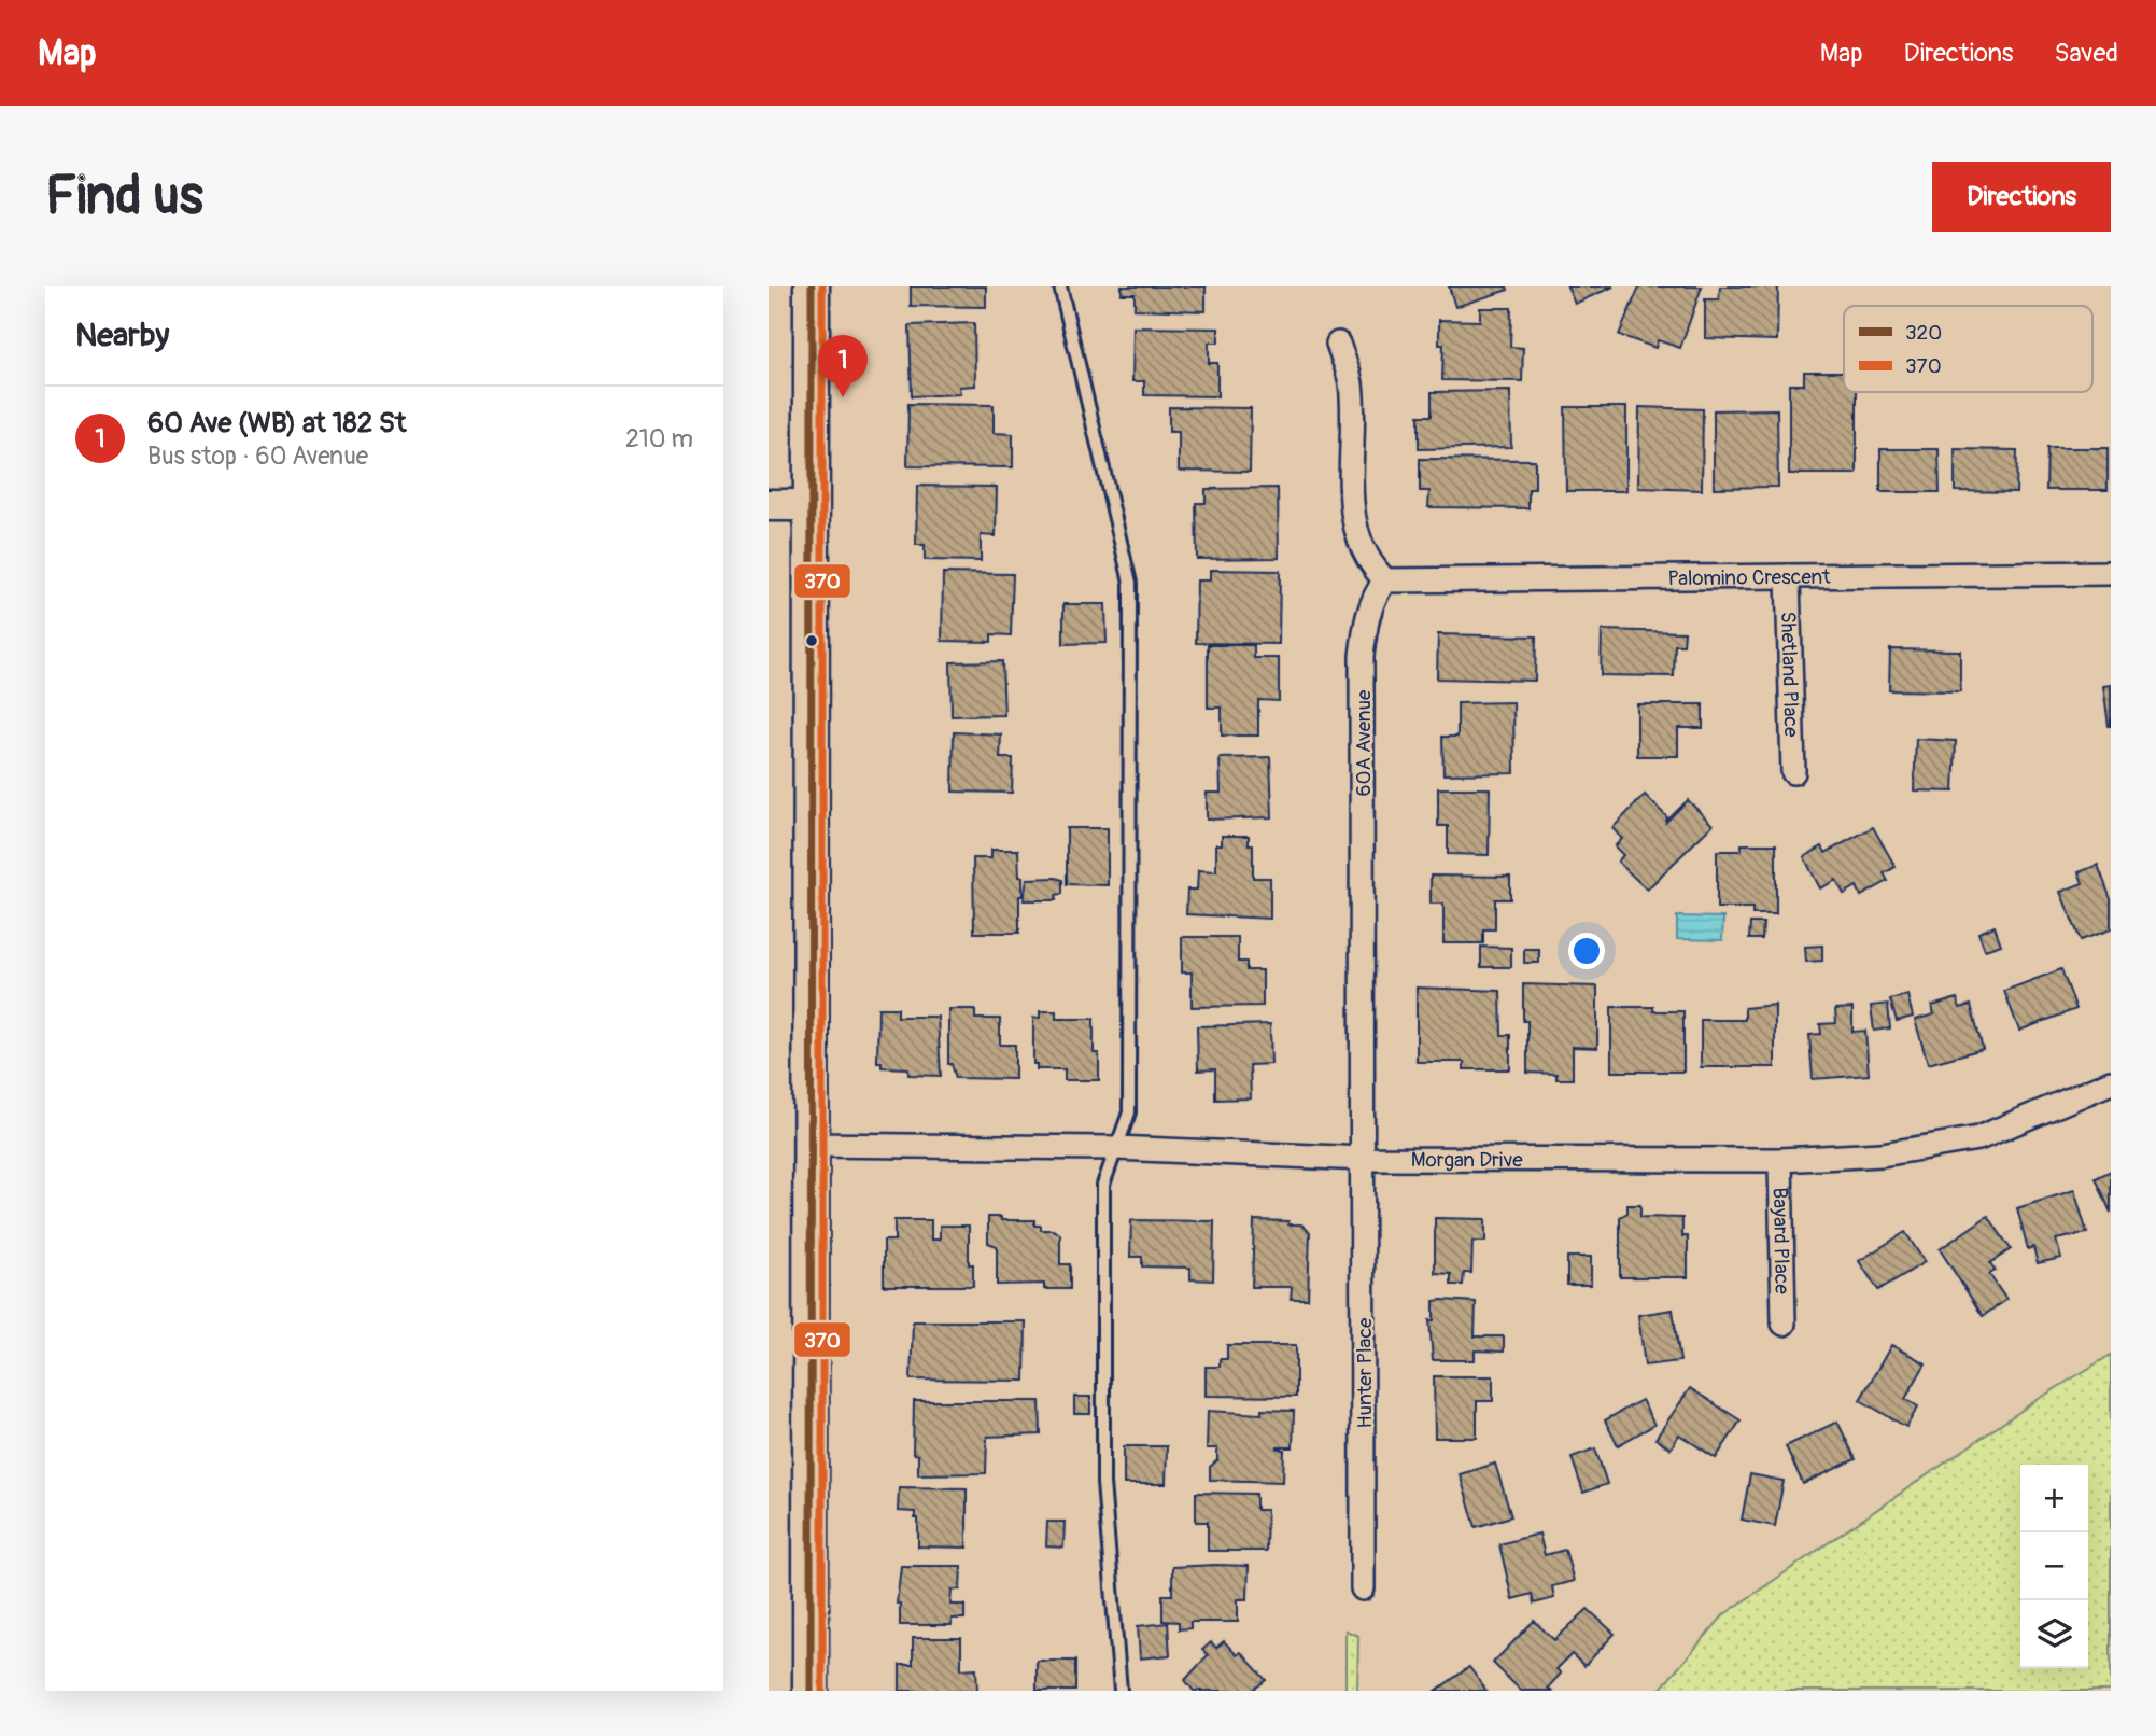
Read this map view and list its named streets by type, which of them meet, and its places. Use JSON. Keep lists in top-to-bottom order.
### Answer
{
  "streets": {
    "street": [
      "Palomino Crescent",
      "Shetland Place",
      "60A Avenue",
      "Morgan Drive",
      "Bayard Place",
      "Hunter Place"
    ]
  },
  "crossings": [
    ["Palomino Crescent", "Shetland Place"],
    ["Palomino Crescent", "60A Avenue"],
    ["60A Avenue", "Morgan Drive"],
    ["60A Avenue", "Hunter Place"],
    ["Morgan Drive", "Bayard Place"],
    ["Morgan Drive", "Hunter Place"]
  ],
  "lines": ["transit line 320", "transit line 370"],
  "legend": ["320", "370"],
  "page": {
    "header": "Map",
    "nav": ["Map", "Directions", "Saved"],
    "buttons": "Directions",
    "title": "Find us",
    "heading": "Nearby",
    "pins": "1",
    "list": [
      {
        "mark": "1",
        "name": "60 Ave (WB) at 182 St",
        "note": "Bus stop · 60 Avenue",
        "value": "210 m"
      }
    ],
    "map_buttons": ["+", "−"]
  }
}
